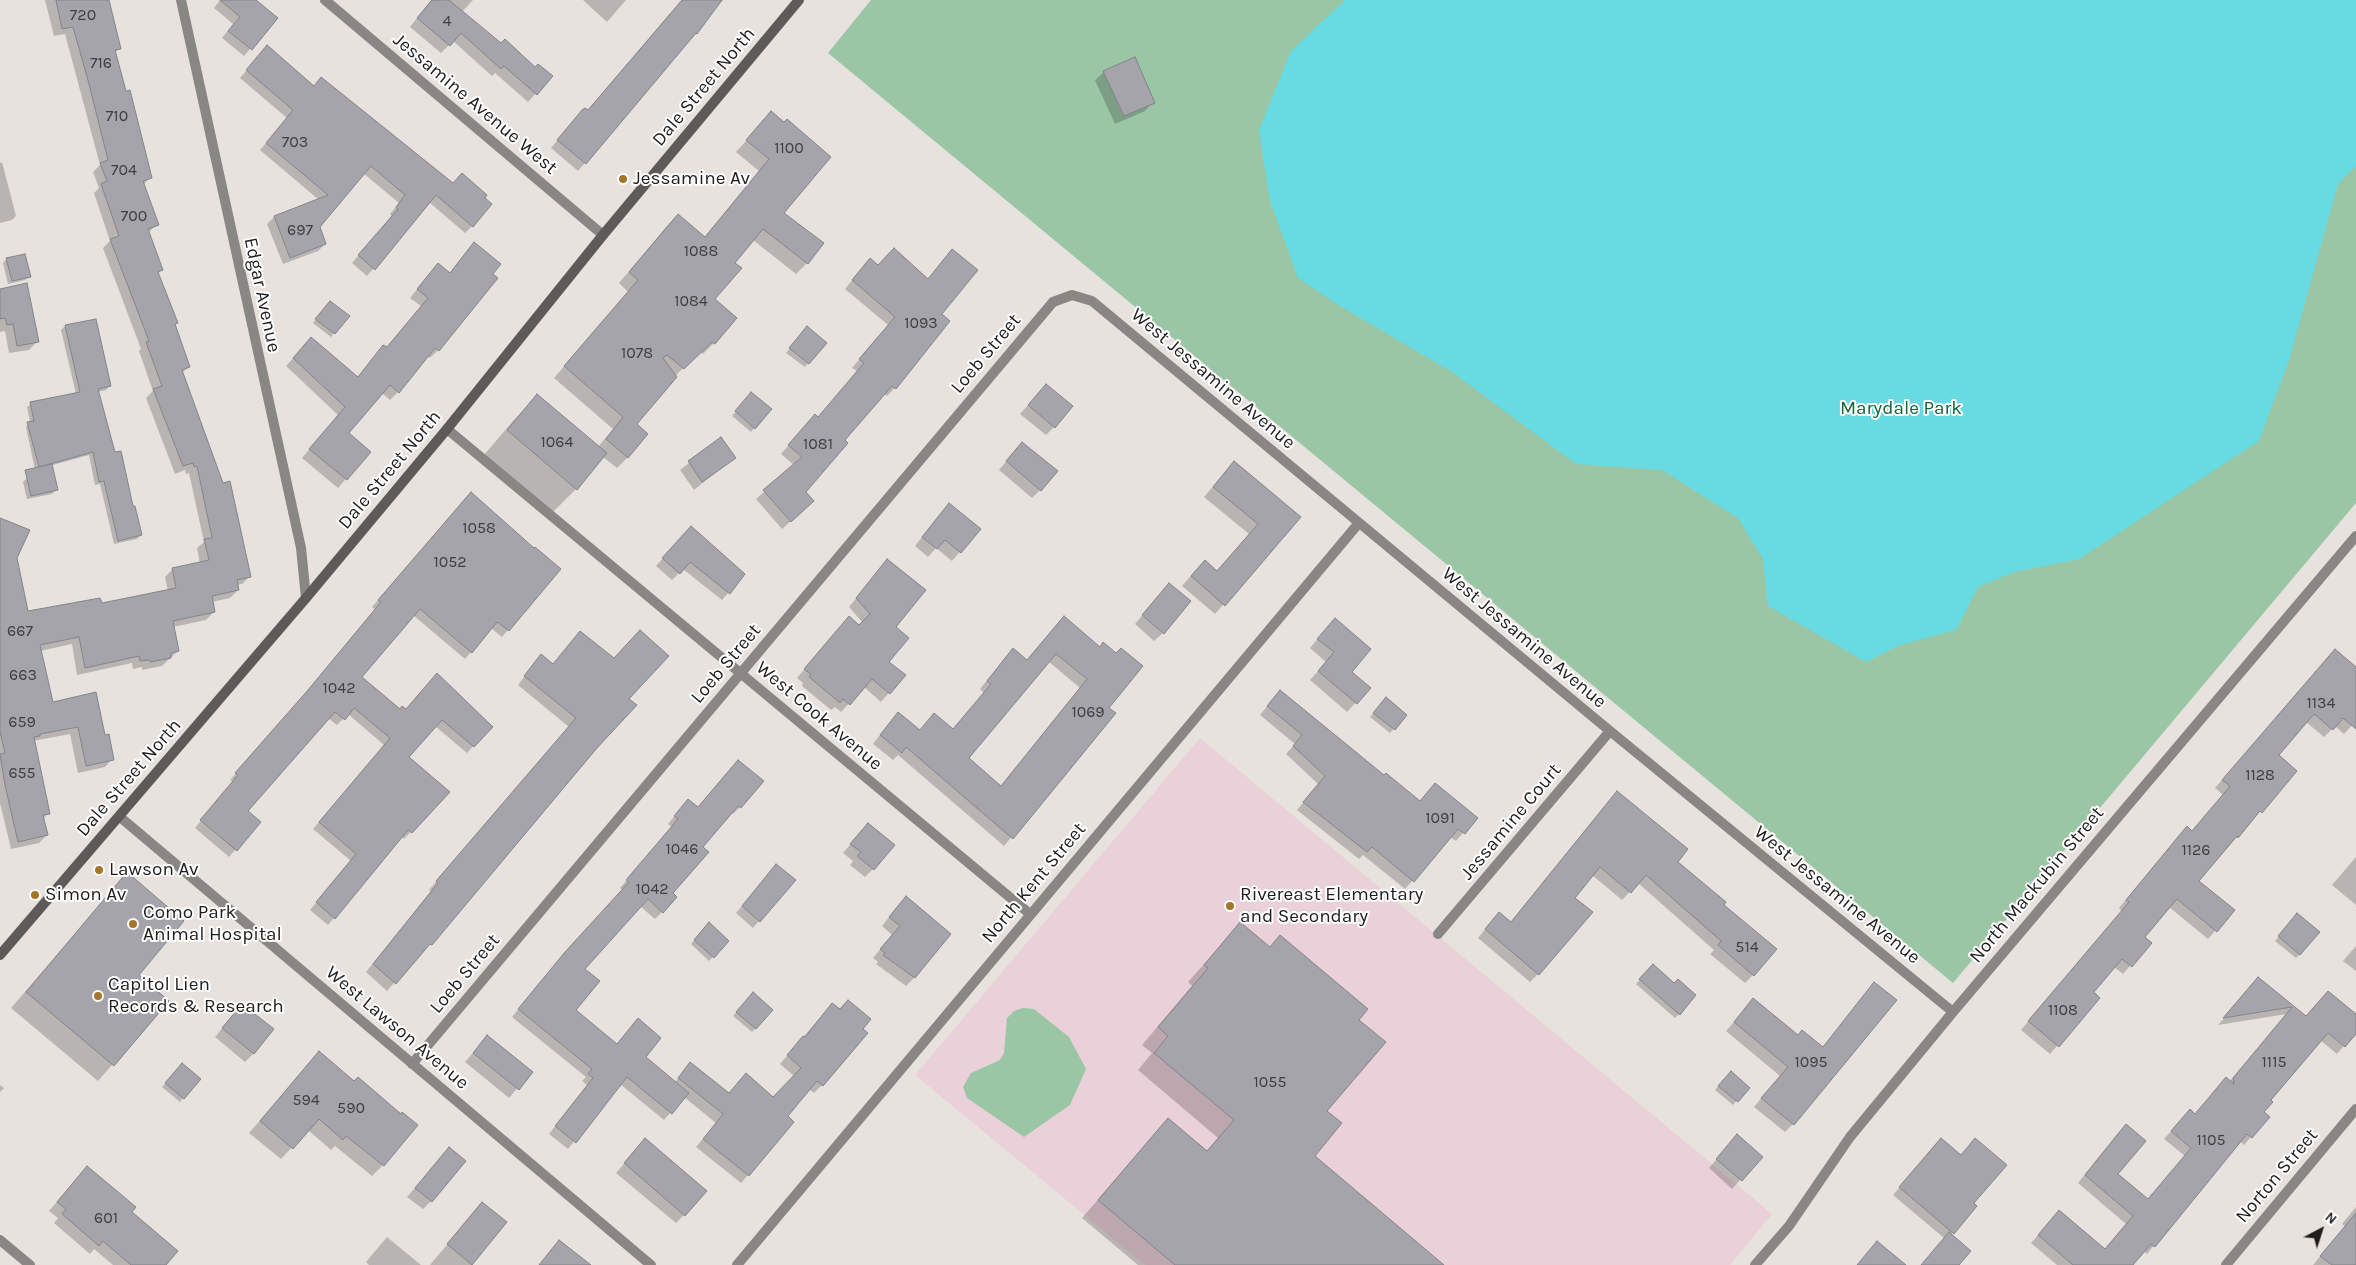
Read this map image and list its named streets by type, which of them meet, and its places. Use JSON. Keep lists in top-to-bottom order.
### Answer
{
  "streets": {
    "main road": ["Dale Street North"],
    "street": [
      "Jessamine Avenue West",
      "Edgar Avenue",
      "Loeb Street",
      "West Jessamine Avenue",
      "West Cook Avenue",
      "Jessamine Court",
      "North Kent Street",
      "North Mackubin Street",
      "West Lawson Avenue",
      "Norton Street"
    ]
  },
  "crossings": [
    ["Dale Street North", "Jessamine Avenue West"],
    ["Dale Street North", "Edgar Avenue"],
    ["Dale Street North", "West Cook Avenue"],
    ["Dale Street North", "West Lawson Avenue"],
    ["Loeb Street", "West Jessamine Avenue"],
    ["Loeb Street", "West Cook Avenue"],
    ["Loeb Street", "West Lawson Avenue"],
    ["West Jessamine Avenue", "Jessamine Court"],
    ["West Jessamine Avenue", "North Kent Street"],
    ["West Jessamine Avenue", "North Mackubin Street"],
    ["West Cook Avenue", "North Kent Street"]
  ],
  "parks": ["Marydale Park"],
  "places": [
    "Jessamine Av",
    "Lawson Av",
    "Simon Av",
    "Rivereast Elementary and Secondary",
    "Como Park Animal Hospital",
    "Capitol Lien Records & Research"
  ],
  "house_numbers": [
    "720",
    "4",
    "716",
    "710",
    "703",
    "1100",
    "704",
    "700",
    "697",
    "1088",
    "1084",
    "1093",
    "1078",
    "1064",
    "1081",
    "1058",
    "1052",
    "667",
    "663",
    "1042",
    "1134",
    "1069",
    "659",
    "655",
    "1128",
    "1091",
    "1046",
    "1126",
    "1042",
    "514",
    "1108",
    "1095",
    "1115",
    "1055",
    "594",
    "590",
    "1105",
    "601"
  ],
  "north": "top right"
}
